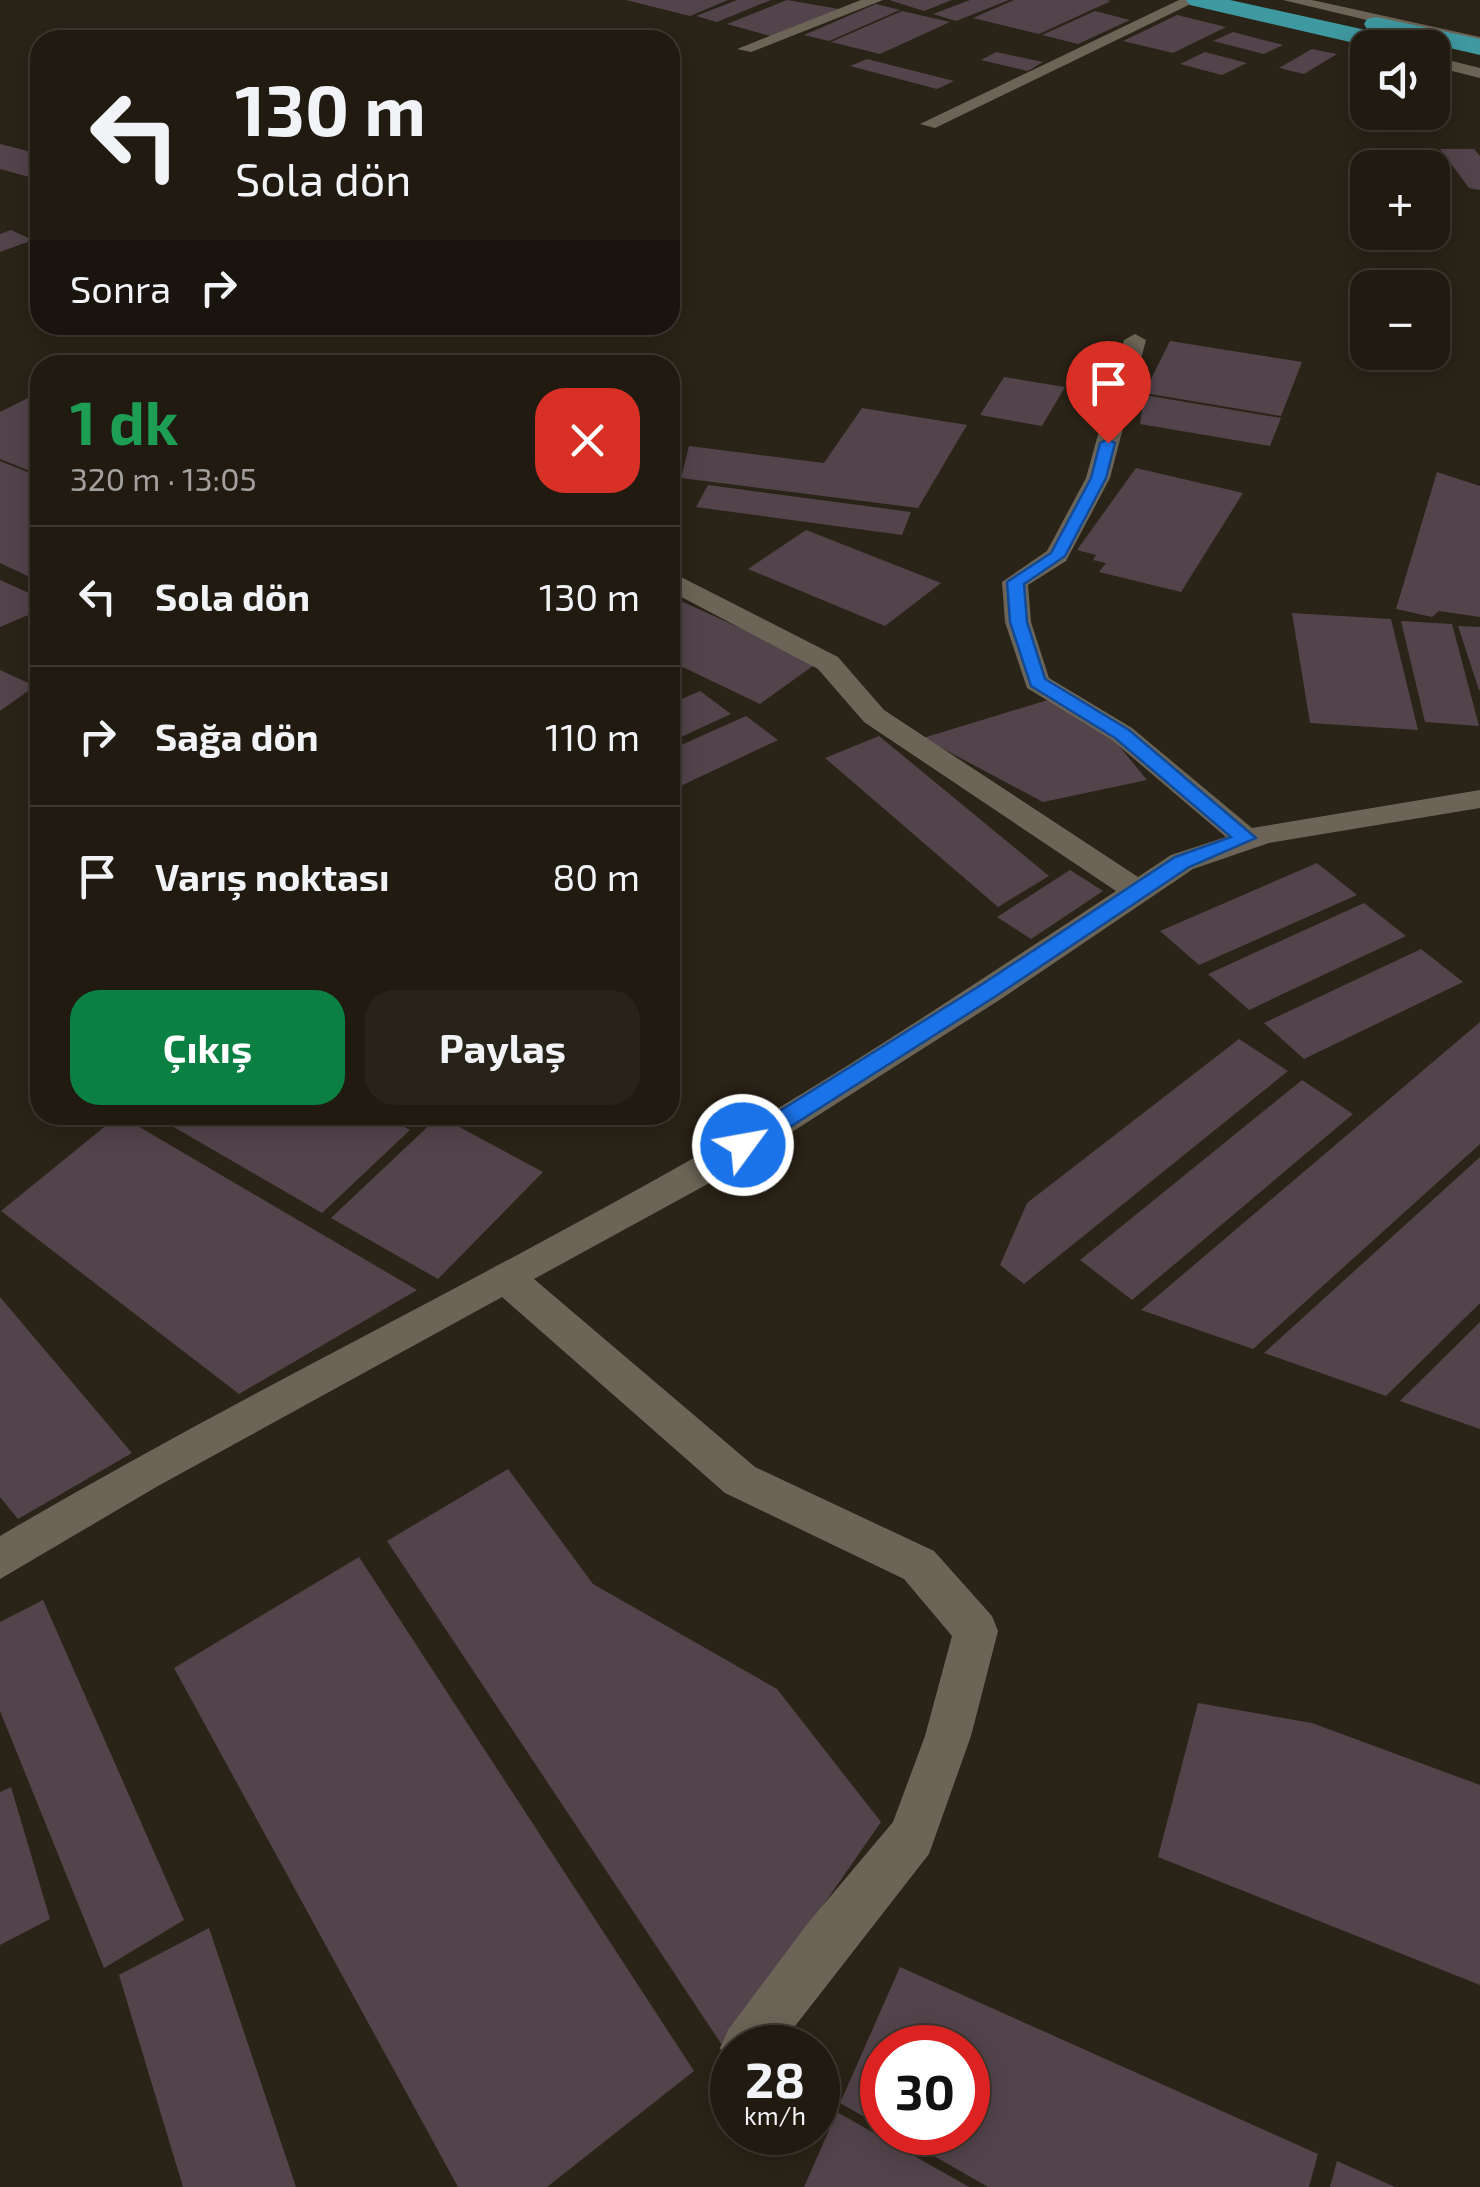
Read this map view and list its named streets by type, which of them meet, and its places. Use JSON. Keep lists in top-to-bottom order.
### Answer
{
  "page": {
    "map_buttons": ["+", "−"],
    "turn": ["130 m", "Sola dön"],
    "then": "Sonra",
    "heading": ["1 dk", "320 m · 13:05"],
    "list": [
      {
        "name": "Sola dön",
        "value": "130 m"
      },
      {
        "name": "Sağa dön",
        "value": "110 m"
      },
      {
        "name": "Varış noktası",
        "value": "80 m"
      }
    ],
    "buttons": ["Çıkış", "Paylaş"],
    "speed": "28 km/h",
    "limit": "30"
  }
}
